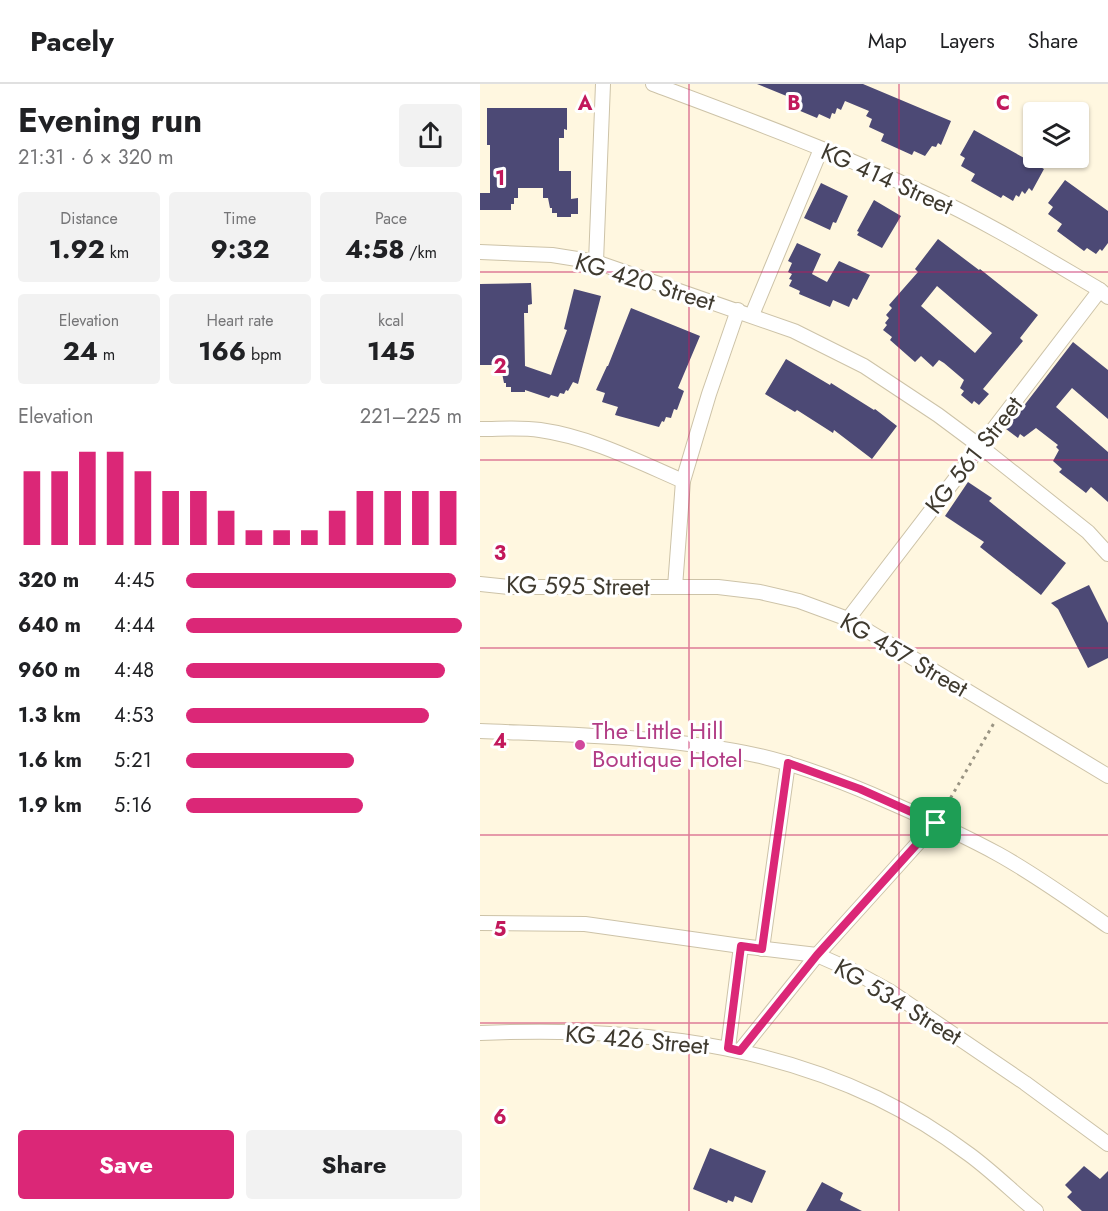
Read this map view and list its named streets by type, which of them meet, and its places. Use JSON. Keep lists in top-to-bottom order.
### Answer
{
  "streets": {
    "street": [
      "KG 414 Street",
      "KG 420 Street",
      "KG 561 Street",
      "KG 595 Street",
      "KG 457 Street",
      "KG 534 Street",
      "KG 426 Street"
    ]
  },
  "crossings": [
    ["KG 414 Street", "KG 561 Street"],
    ["KG 420 Street", "KG 561 Street"],
    ["KG 561 Street", "KG 457 Street"],
    ["KG 595 Street", "KG 457 Street"]
  ],
  "places": ["The Little Hill Boutique Hotel"],
  "page": {
    "header": "Pacely",
    "nav": ["Map", "Layers", "Share"],
    "heading": ["Evening run", "21:31 · 6 × 320 m"],
    "stats": [
      ["Distance", "1.92 km"],
      ["Time", "9:32"],
      ["Pace", "4:58 /km"],
      ["Elevation", "24 m"],
      ["Heart rate", "166 bpm"],
      ["kcal", "145"]
    ],
    "chart": ["Elevation", "221–225 m"],
    "list": [
      {
        "name": "320 m",
        "note": "4:45"
      },
      {
        "name": "640 m",
        "note": "4:44"
      },
      {
        "name": "960 m",
        "note": "4:48"
      },
      {
        "name": "1.3 km",
        "note": "4:53"
      },
      {
        "name": "1.6 km",
        "note": "5:21"
      },
      {
        "name": "1.9 km",
        "note": "5:16"
      }
    ],
    "buttons": ["Save", "Share"]
  },
  "grid": {
    "columns": ["A", "B", "C"],
    "rows": [
      "1",
      "2",
      "3",
      "4",
      "5",
      "6"
    ]
  }
}
